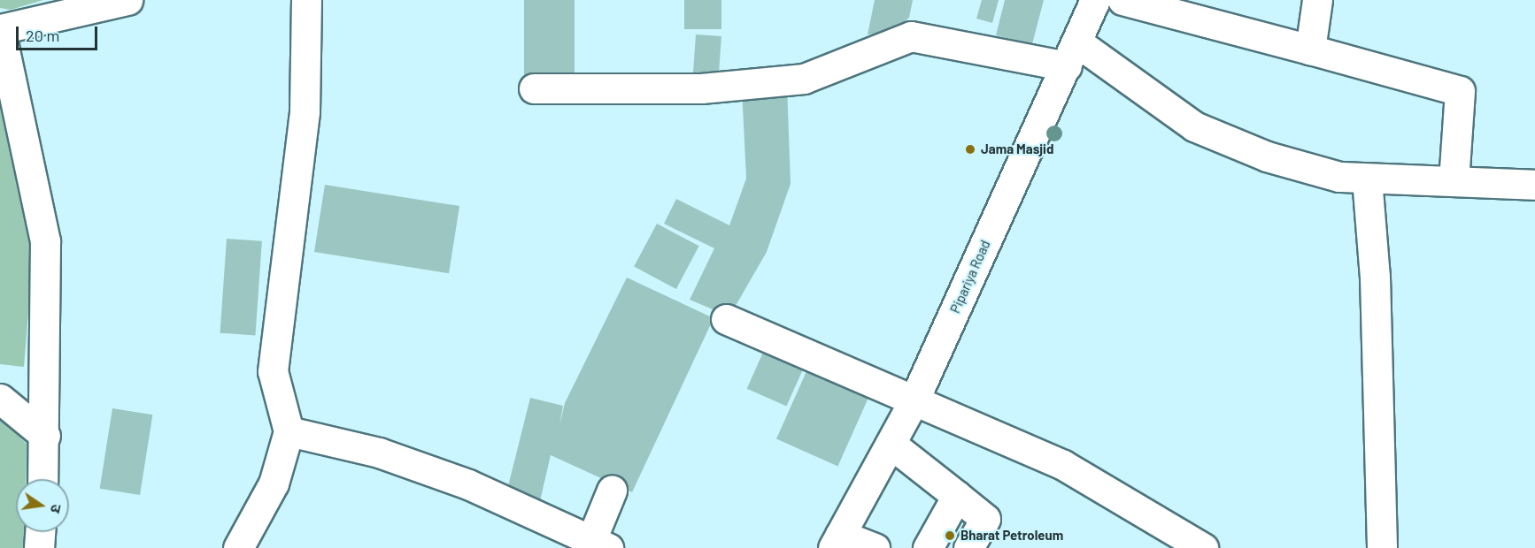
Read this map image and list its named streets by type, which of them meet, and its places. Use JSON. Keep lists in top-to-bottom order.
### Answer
{
  "streets": {
    "main road": ["Pipariya Road"]
  },
  "places": ["Jama Masjid", "Bharat Petroleum"],
  "scale_bar": "20 m",
  "north": "right"
}
